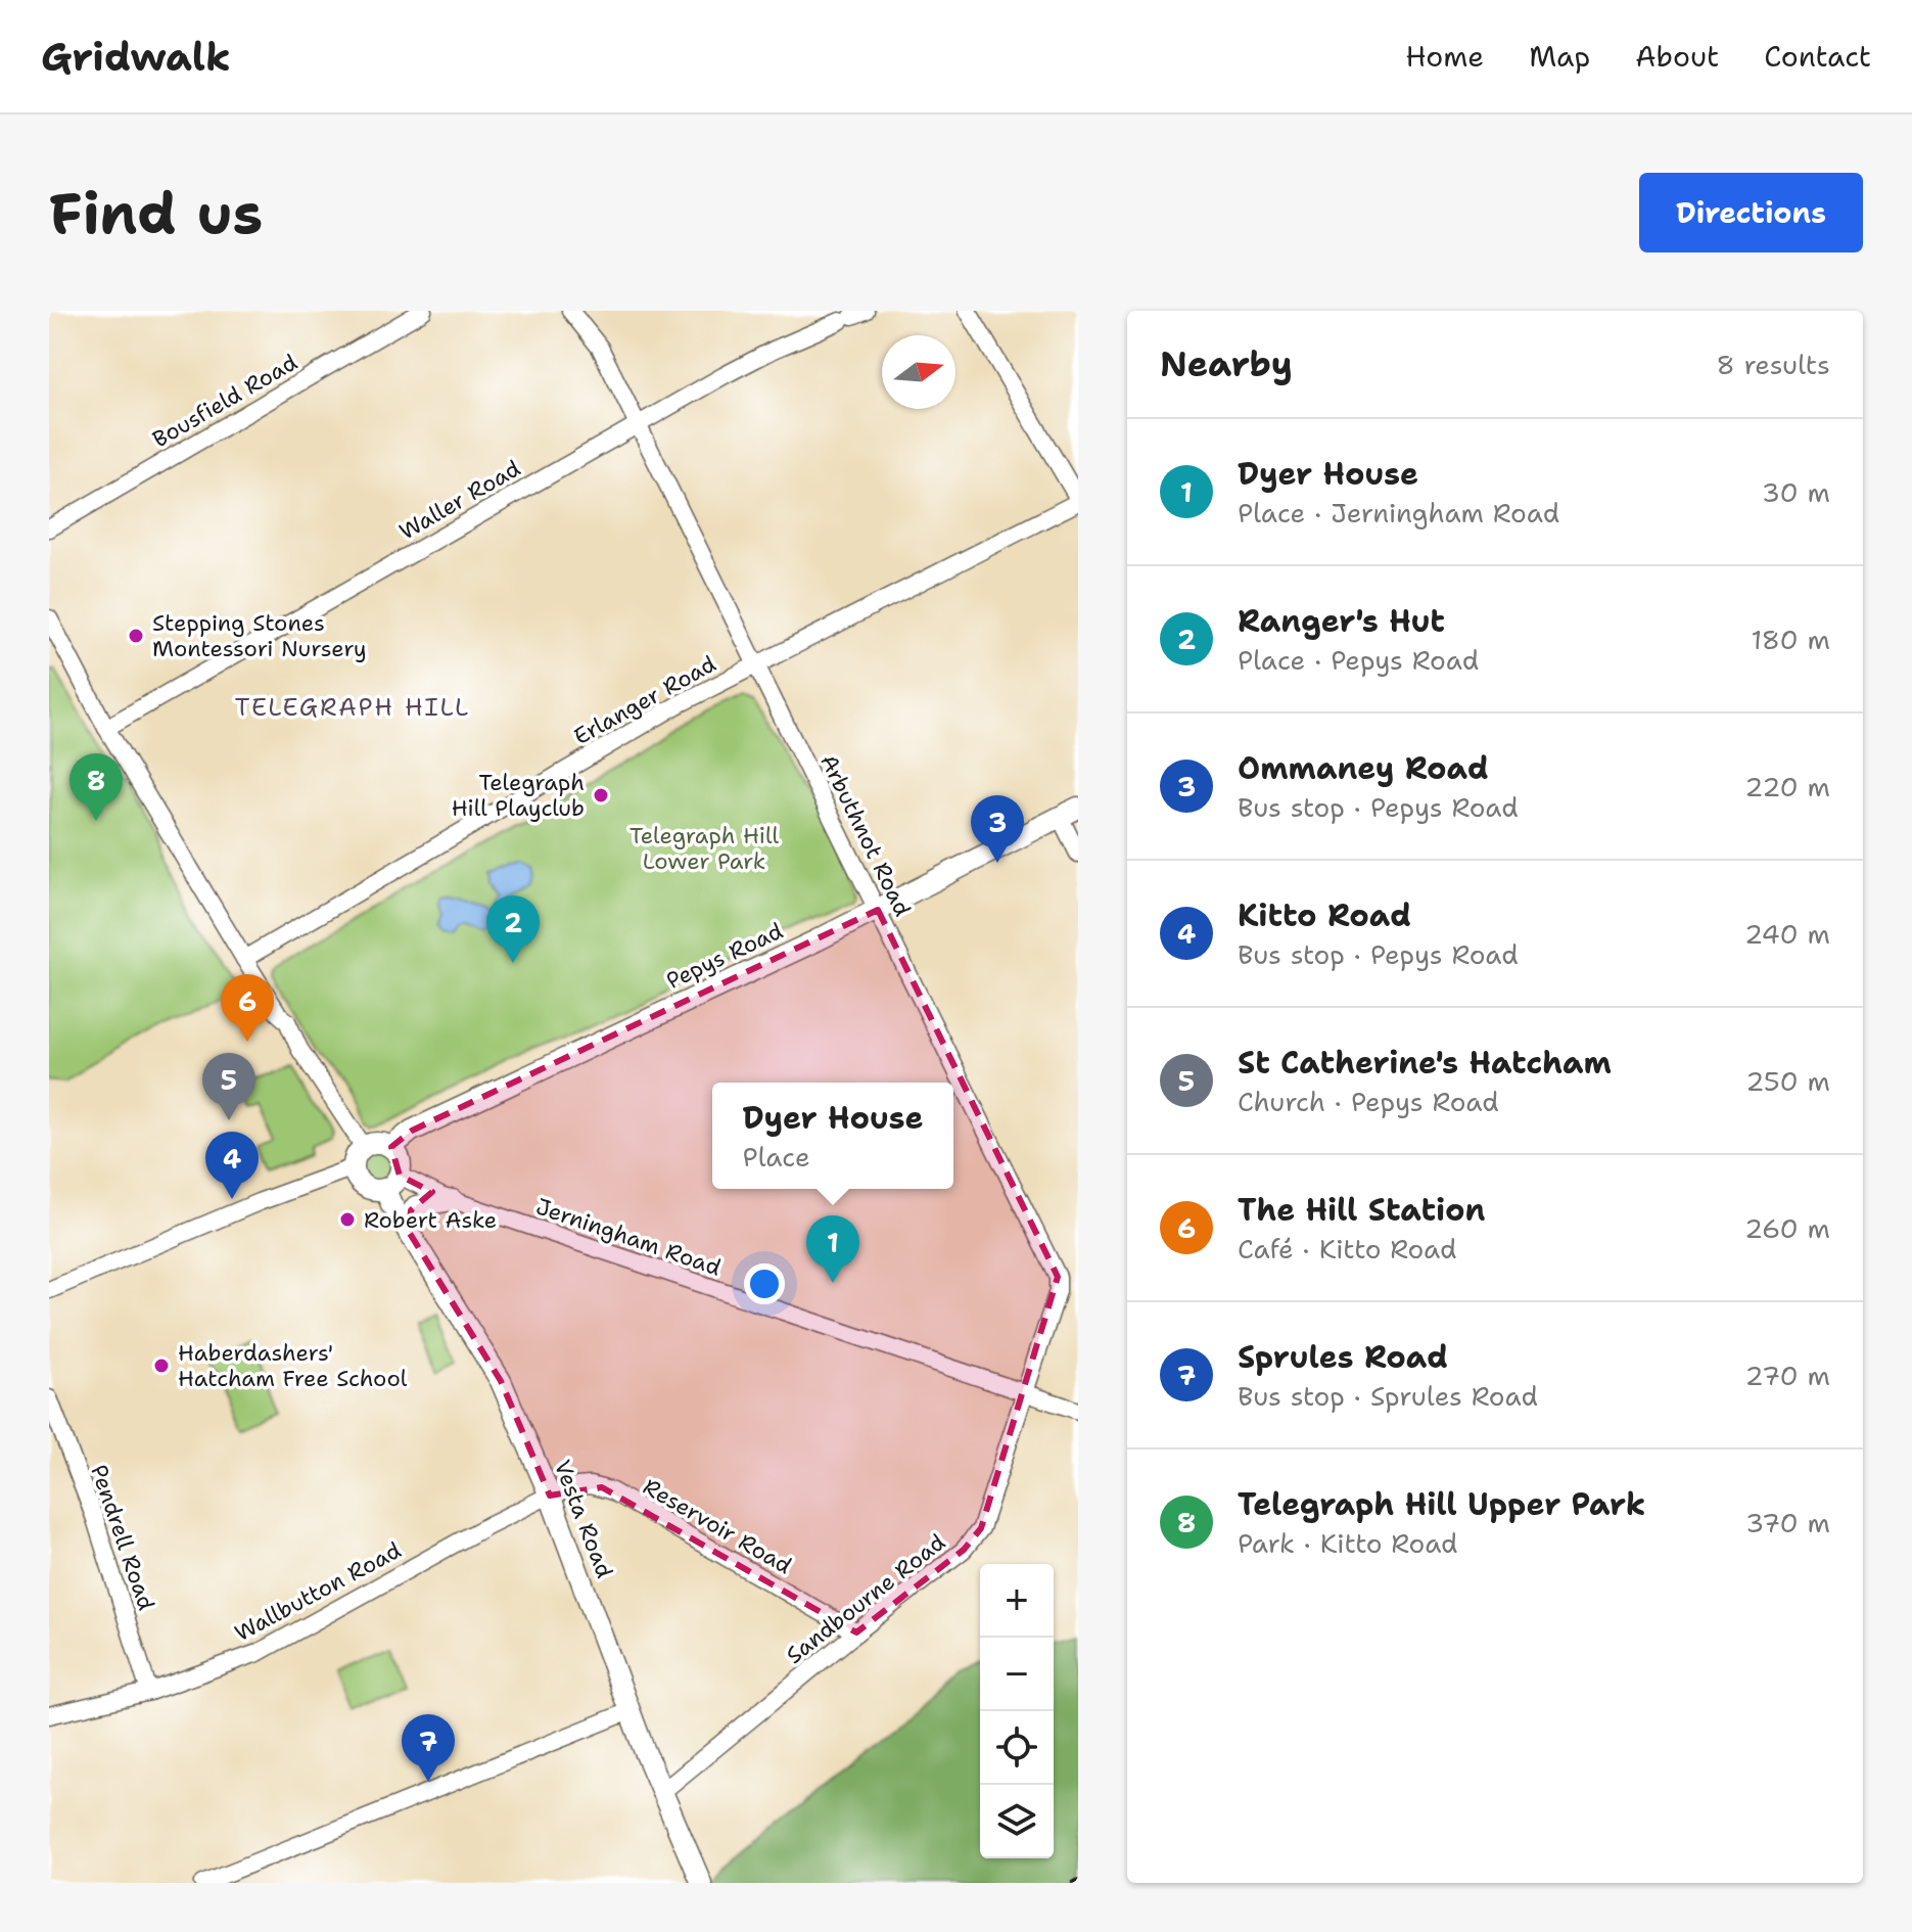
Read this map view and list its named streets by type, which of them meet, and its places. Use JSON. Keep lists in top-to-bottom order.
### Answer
{
  "streets": {
    "street": [
      "Bousfield Road",
      "Waller Road",
      "Erlanger Road",
      "Arbuthnot Road",
      "Pepys Road",
      "Jerningham Road",
      "Vesta Road",
      "Reservoir Road",
      "Pendrell Road",
      "Wallbutton Road",
      "Sandbourne Road"
    ]
  },
  "crossings": [
    ["Waller Road", "Arbuthnot Road"],
    ["Erlanger Road", "Arbuthnot Road"],
    ["Arbuthnot Road", "Pepys Road"],
    ["Arbuthnot Road", "Jerningham Road"],
    ["Arbuthnot Road", "Sandbourne Road"],
    ["Pepys Road", "Jerningham Road"],
    ["Pepys Road", "Vesta Road"],
    ["Jerningham Road", "Vesta Road"],
    ["Jerningham Road", "Sandbourne Road"],
    ["Vesta Road", "Reservoir Road"],
    ["Vesta Road", "Wallbutton Road"],
    ["Vesta Road", "Sandbourne Road"],
    ["Reservoir Road", "Wallbutton Road"],
    ["Reservoir Road", "Sandbourne Road"],
    ["Pendrell Road", "Wallbutton Road"]
  ],
  "districts": ["TELEGRAPH HILL"],
  "parks": ["Telegraph Hill Lower Park"],
  "places": [
    "Stepping Stones Montessori Nursery",
    "Telegraph Hill Playclub",
    "Robert Aske",
    "Haberdashers' Hatcham Free School"
  ],
  "north": "right",
  "page": {
    "header": "Gridwalk",
    "nav": [
      "Home",
      "Map",
      "About",
      "Contact"
    ],
    "buttons": "Directions",
    "title": "Find us",
    "heading": ["Nearby", "8 results"],
    "list": [
      {
        "mark": "1",
        "name": "Dyer House",
        "note": "Place · Jerningham Road",
        "value": "30 m"
      },
      {
        "mark": "2",
        "name": "Ranger's Hut",
        "note": "Place · Pepys Road",
        "value": "180 m"
      },
      {
        "mark": "3",
        "name": "Ommaney Road",
        "note": "Bus stop · Pepys Road",
        "value": "220 m"
      },
      {
        "mark": "4",
        "name": "Kitto Road",
        "note": "Bus stop · Pepys Road",
        "value": "240 m"
      },
      {
        "mark": "5",
        "name": "St Catherine's Hatcham",
        "note": "Church · Pepys Road",
        "value": "250 m"
      },
      {
        "mark": "6",
        "name": "The Hill Station",
        "note": "Café · Kitto Road",
        "value": "260 m"
      },
      {
        "mark": "7",
        "name": "Sprules Road",
        "note": "Bus stop · Sprules Road",
        "value": "270 m"
      },
      {
        "mark": "8",
        "name": "Telegraph Hill Upper Park",
        "note": "Park · Kitto Road",
        "value": "370 m"
      }
    ],
    "pins": [
      "8",
      "3",
      "2",
      "6",
      "5",
      "4",
      "1",
      "7"
    ],
    "popup": ["Dyer House", "Place"],
    "map_buttons": ["+", "−"]
  }
}
